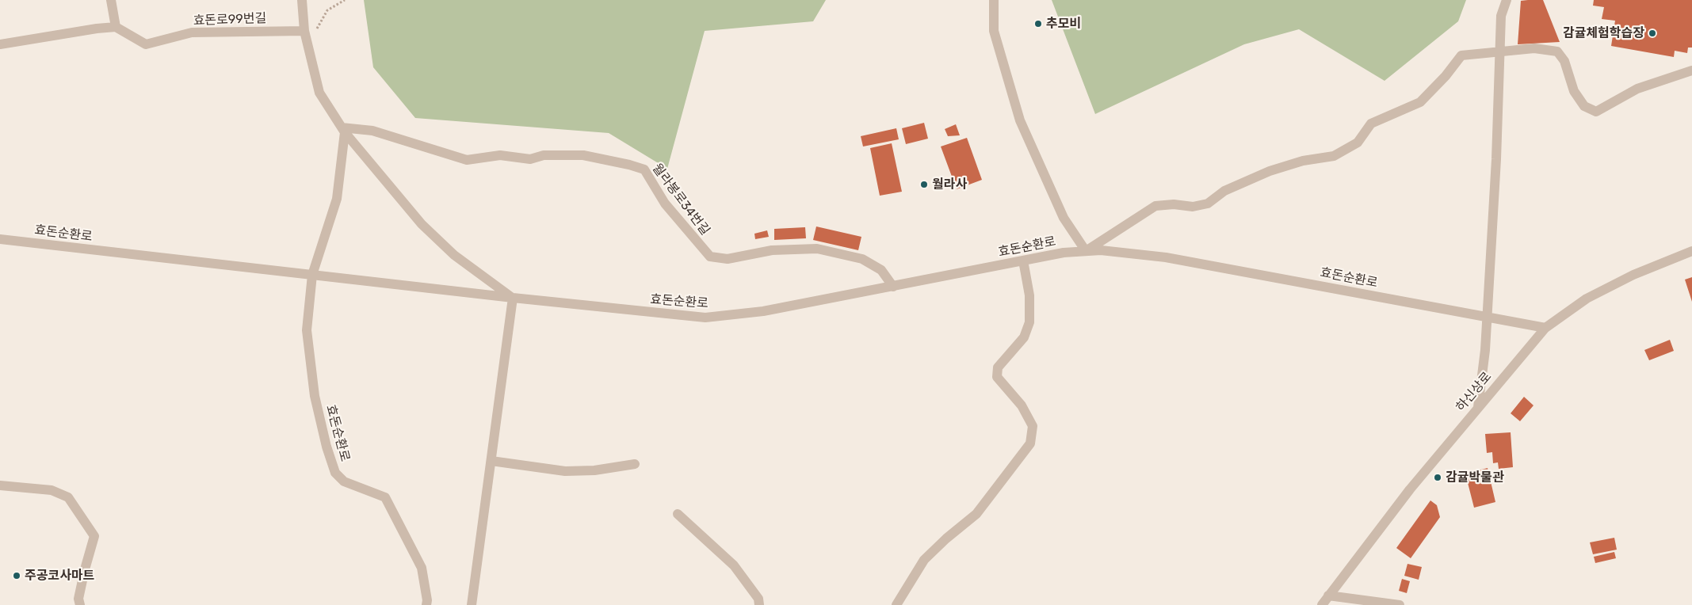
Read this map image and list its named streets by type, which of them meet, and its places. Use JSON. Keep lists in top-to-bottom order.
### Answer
{
  "streets": {
    "street": [
      "효돈로99번길",
      "월라봉로34번길",
      "효돈순환로",
      "하신상로"
    ]
  },
  "crossings": [
    ["월라봉로34번길", "효돈순환로"],
    ["효돈순환로", "하신상로"]
  ],
  "places": [
    "추모비",
    "감귤체험학습장",
    "월라사",
    "감귤박물관",
    "주공코사마트"
  ]
}
